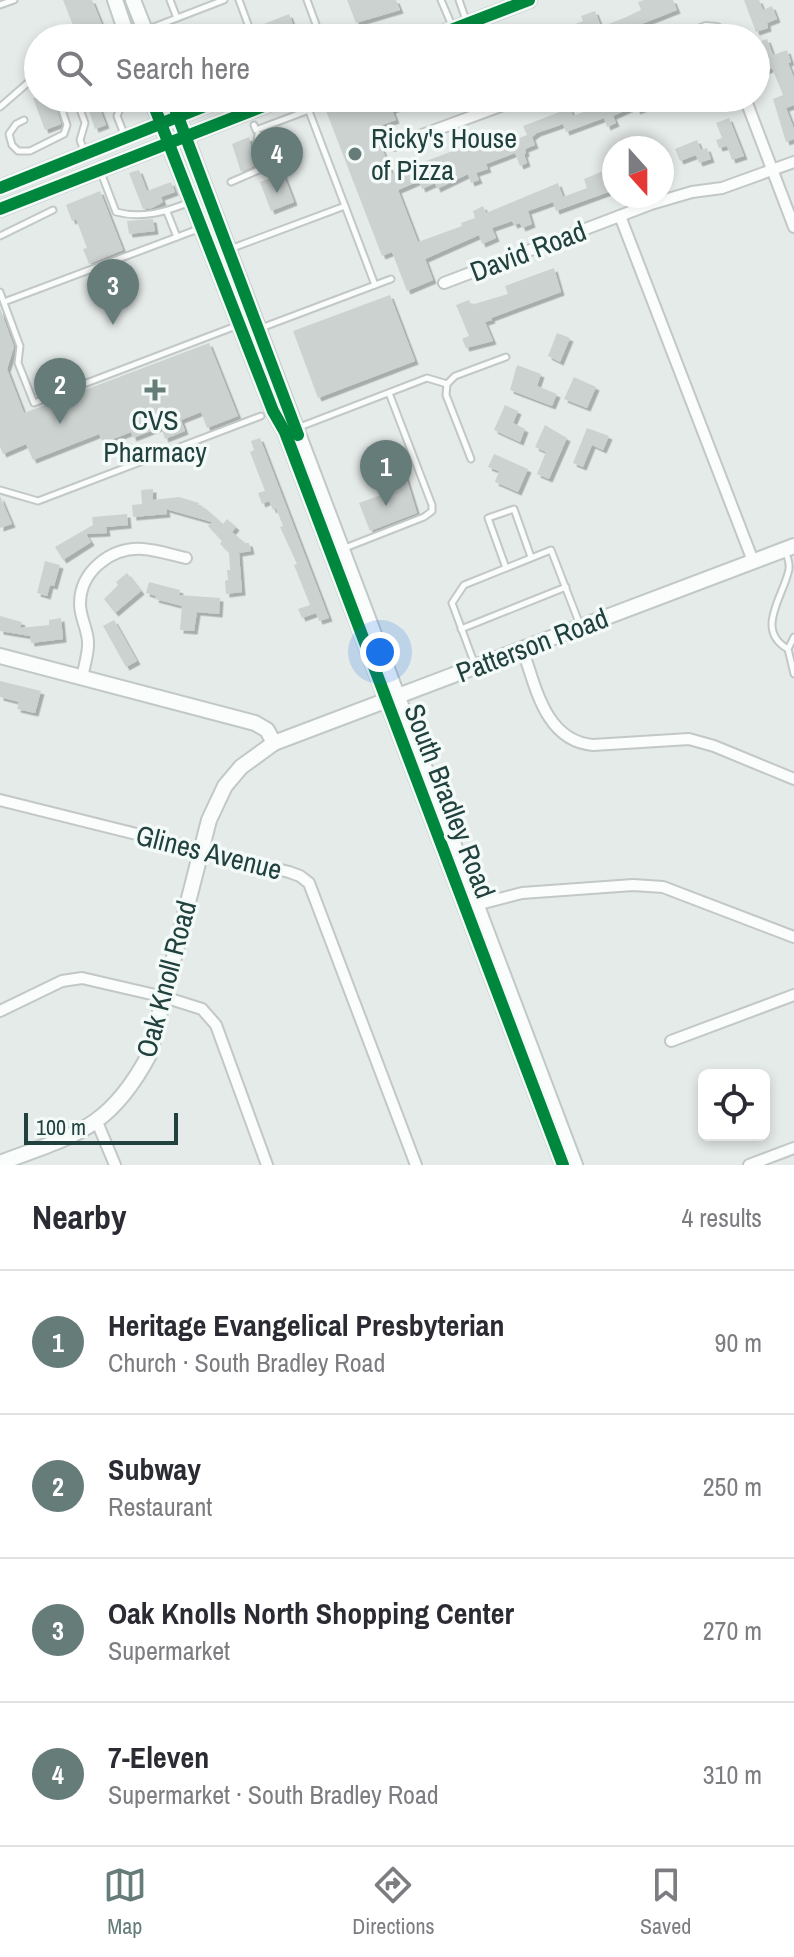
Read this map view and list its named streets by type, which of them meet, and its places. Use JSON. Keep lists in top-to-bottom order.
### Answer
{
  "streets": {
    "main road": ["Patterson Road", "South Bradley Road", "Oak Knoll Road"],
    "street": ["David Road", "Glines Avenue"]
  },
  "crossings": [
    ["Patterson Road", "South Bradley Road"],
    ["Patterson Road", "Oak Knoll Road"],
    ["Glines Avenue", "Oak Knoll Road"]
  ],
  "places": {
    "other": ["Ricky's House of Pizza"],
    "health": ["CVS Pharmacy"]
  },
  "scale_bar": "100 m",
  "north": "bottom",
  "page": {
    "search": "Search here",
    "pins": [
      "4",
      "3",
      "2",
      "1"
    ],
    "scale": "100 m",
    "heading": ["Nearby", "4 results"],
    "list": [
      {
        "mark": "1",
        "name": "Heritage Evangelical Presbyterian",
        "note": "Church · South Bradley Road",
        "value": "90 m"
      },
      {
        "mark": "2",
        "name": "Subway",
        "note": "Restaurant",
        "value": "250 m"
      },
      {
        "mark": "3",
        "name": "Oak Knolls North Shopping Center",
        "note": "Supermarket",
        "value": "270 m"
      },
      {
        "mark": "4",
        "name": "7-Eleven",
        "note": "Supermarket · South Bradley Road",
        "value": "310 m"
      }
    ],
    "nav": ["Map", "Directions", "Saved"]
  }
}
